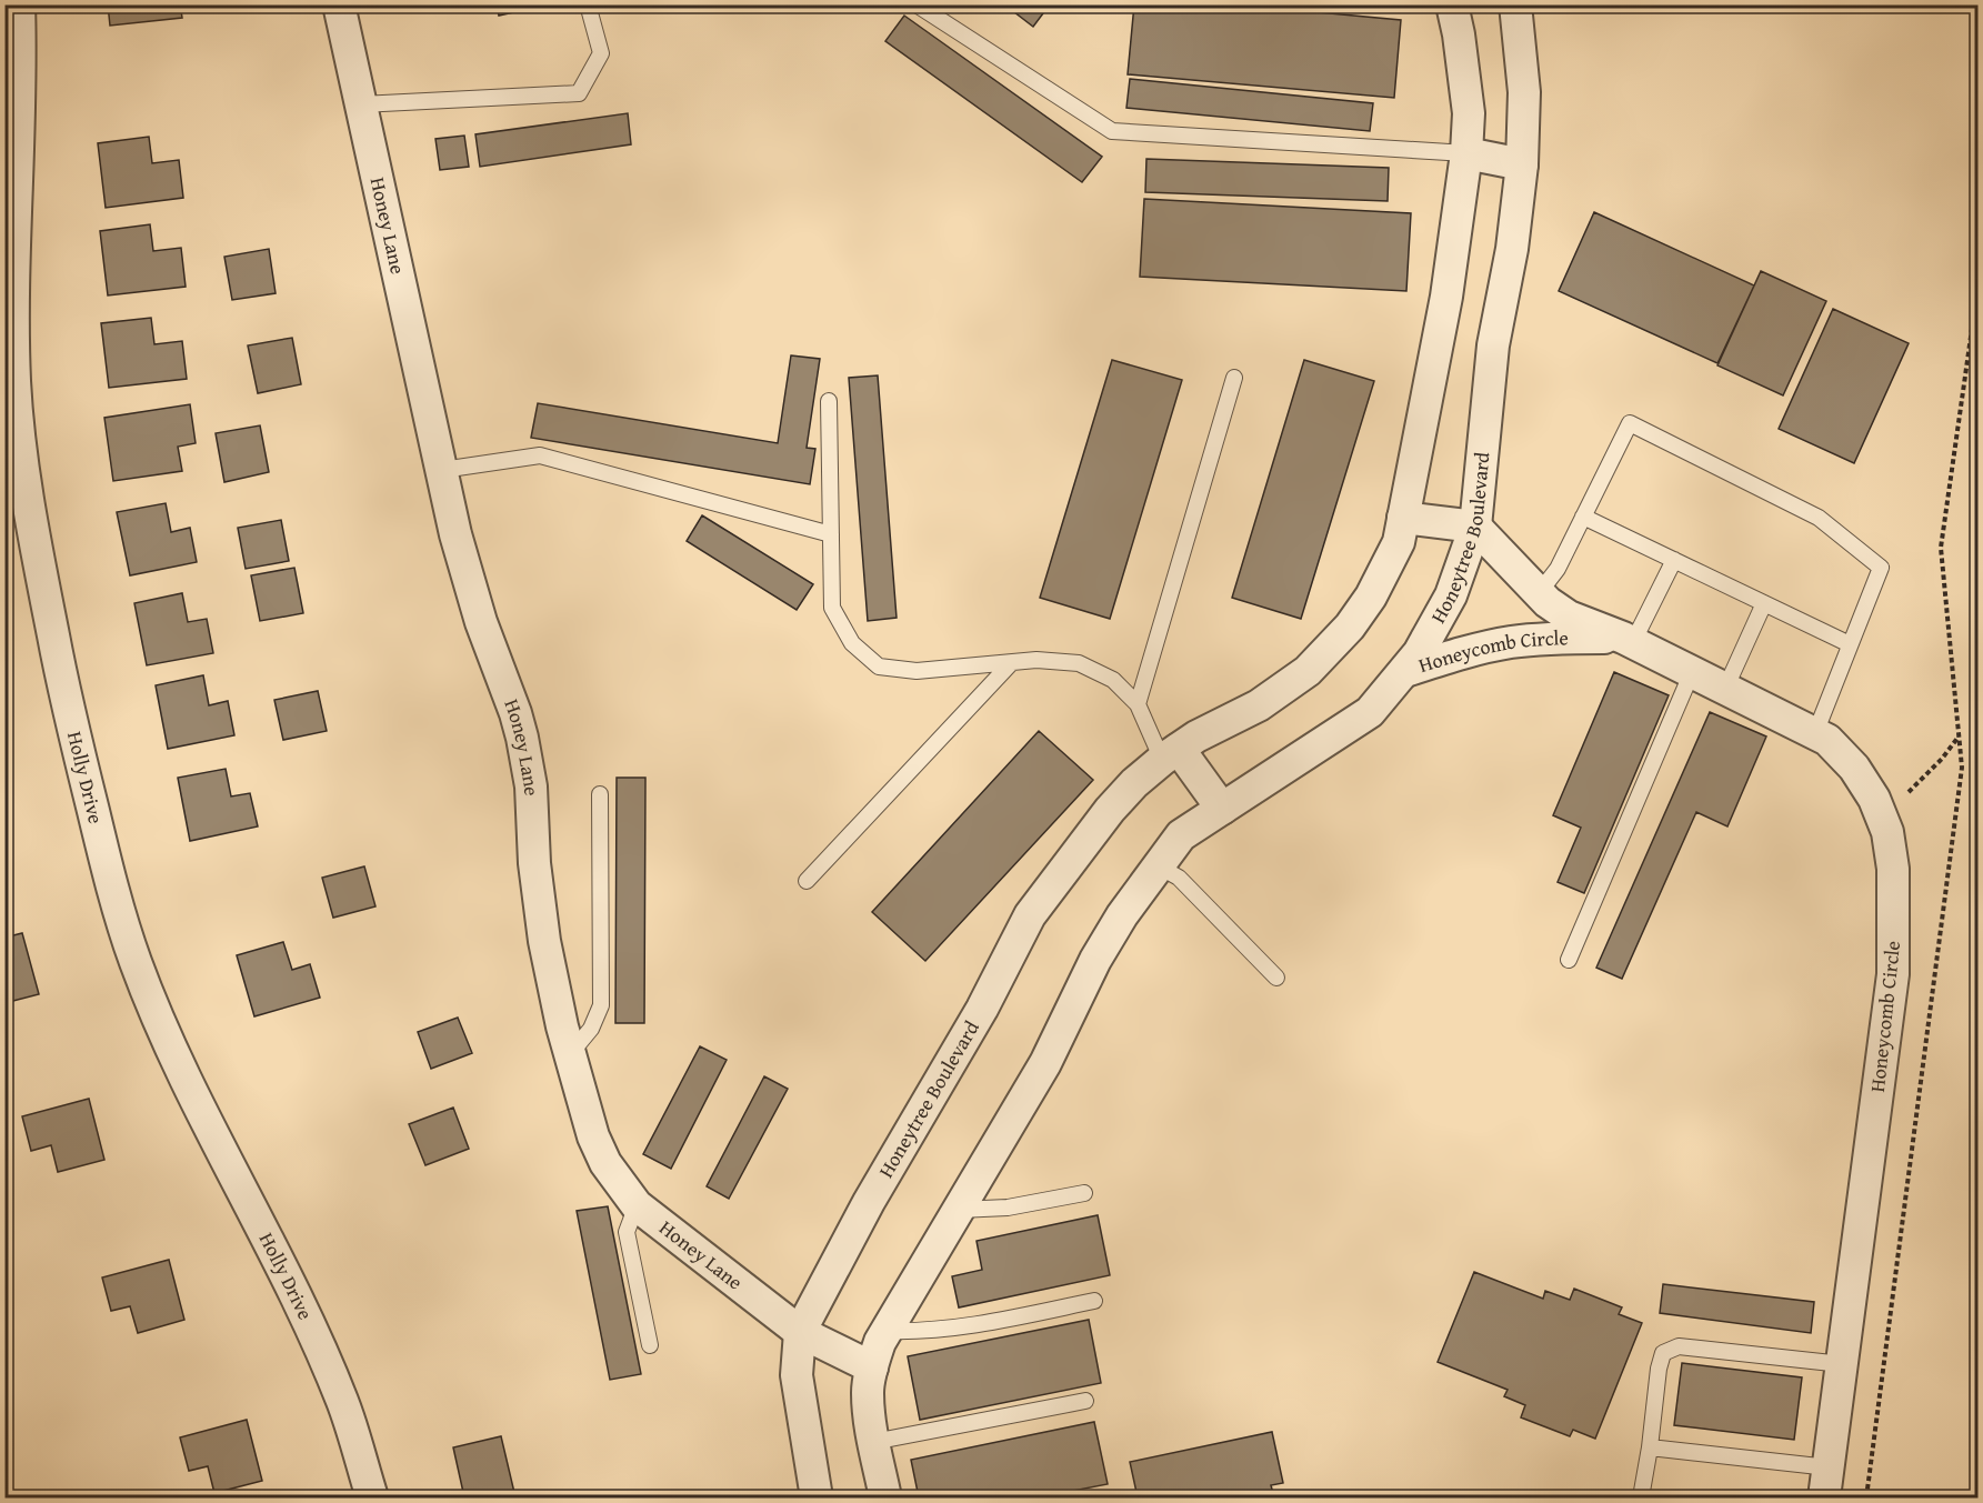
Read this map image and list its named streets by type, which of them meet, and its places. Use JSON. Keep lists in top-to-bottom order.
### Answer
{
  "streets": {
    "street": [
      "Honey Lane",
      "Honeytree Boulevard",
      "Honeycomb Circle",
      "Holly Drive"
    ]
  },
  "crossings": [
    ["Honey Lane", "Honeytree Boulevard"],
    ["Honeytree Boulevard", "Honeycomb Circle"]
  ]
}
